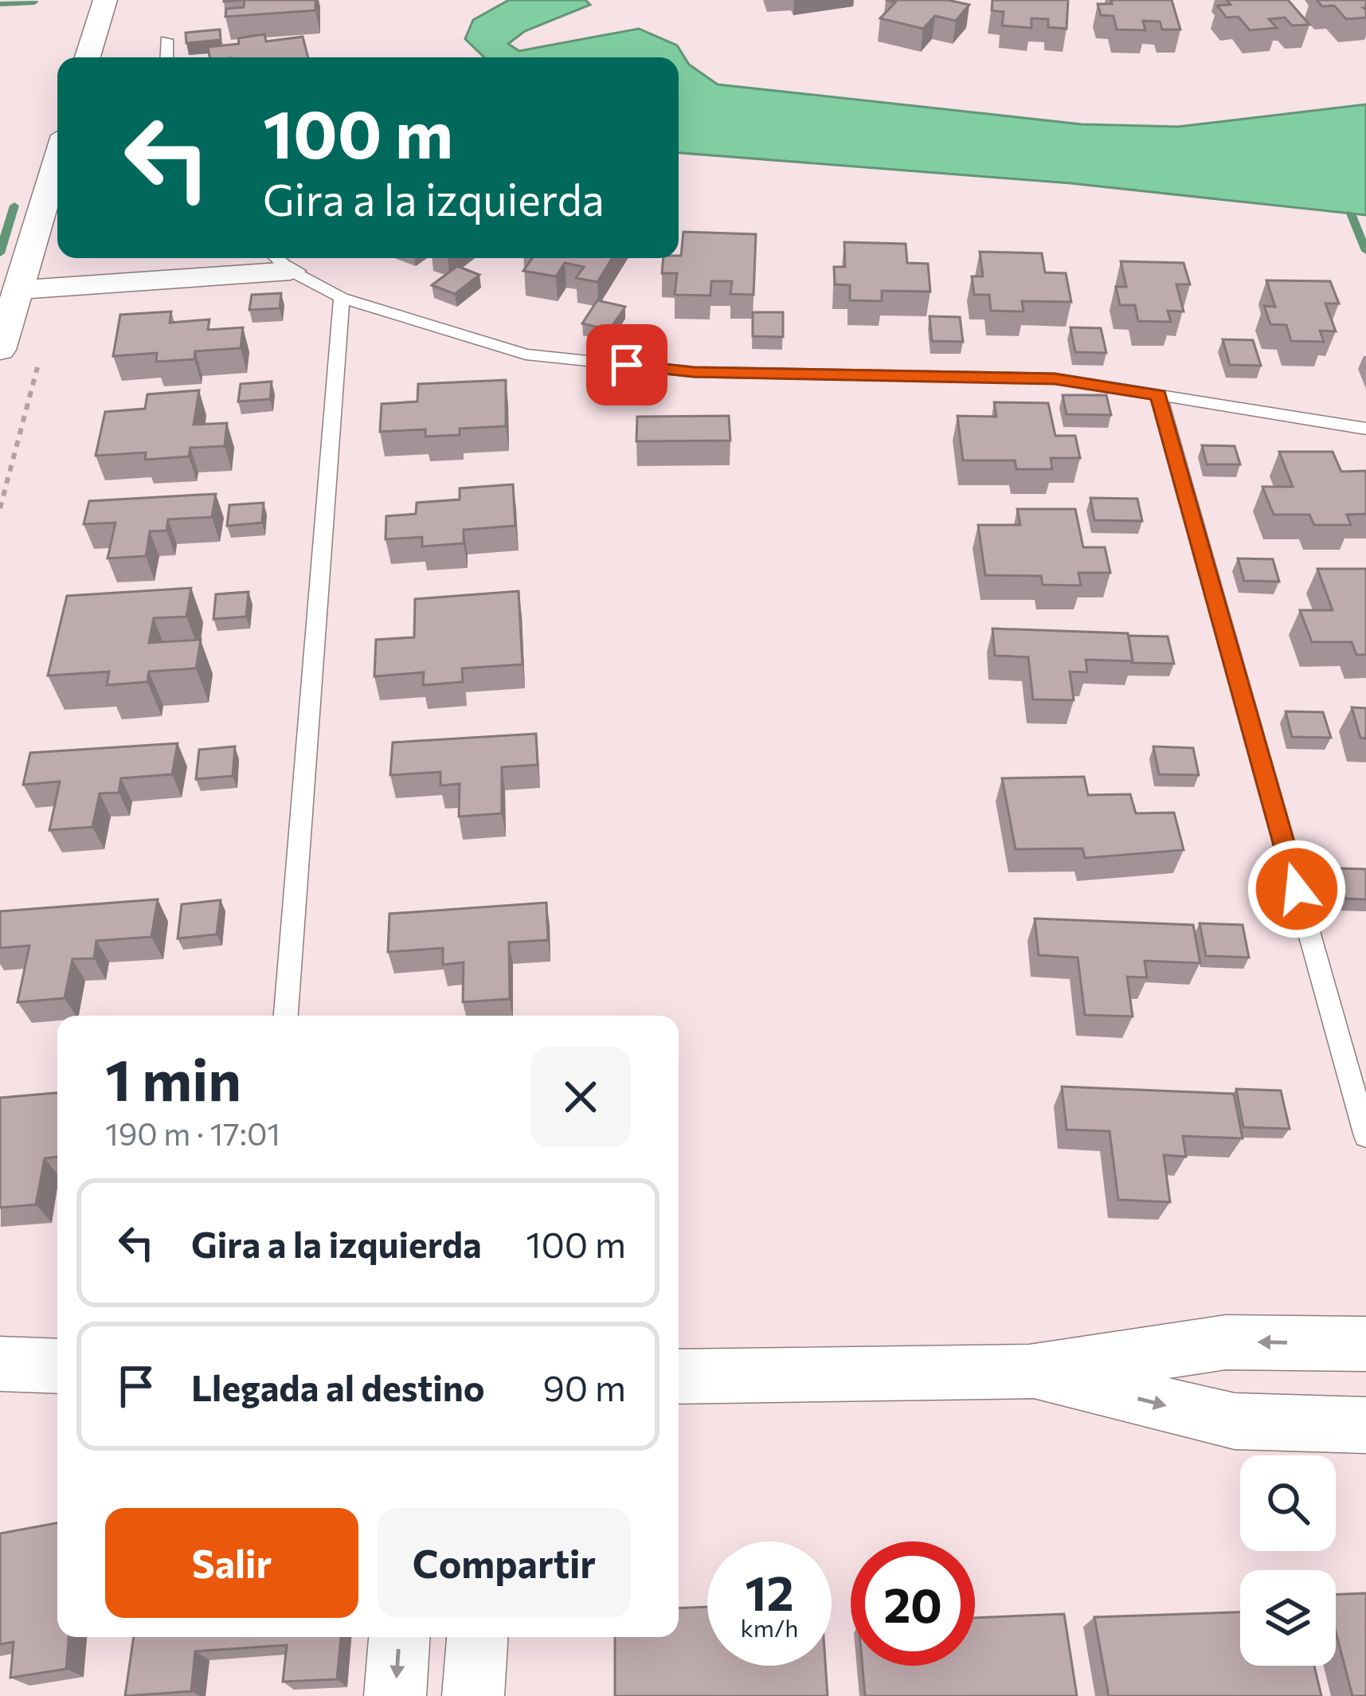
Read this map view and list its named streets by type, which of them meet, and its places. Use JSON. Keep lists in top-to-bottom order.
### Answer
{
  "page": {
    "turn": ["100 m", "Gira a la izquierda"],
    "heading": ["1 min", "190 m · 17:01"],
    "list": [
      {
        "name": "Gira a la izquierda",
        "value": "100 m"
      },
      {
        "name": "Llegada al destino",
        "value": "90 m"
      }
    ],
    "buttons": ["Salir", "Compartir"],
    "speed": "12 km/h",
    "limit": "20"
  }
}
